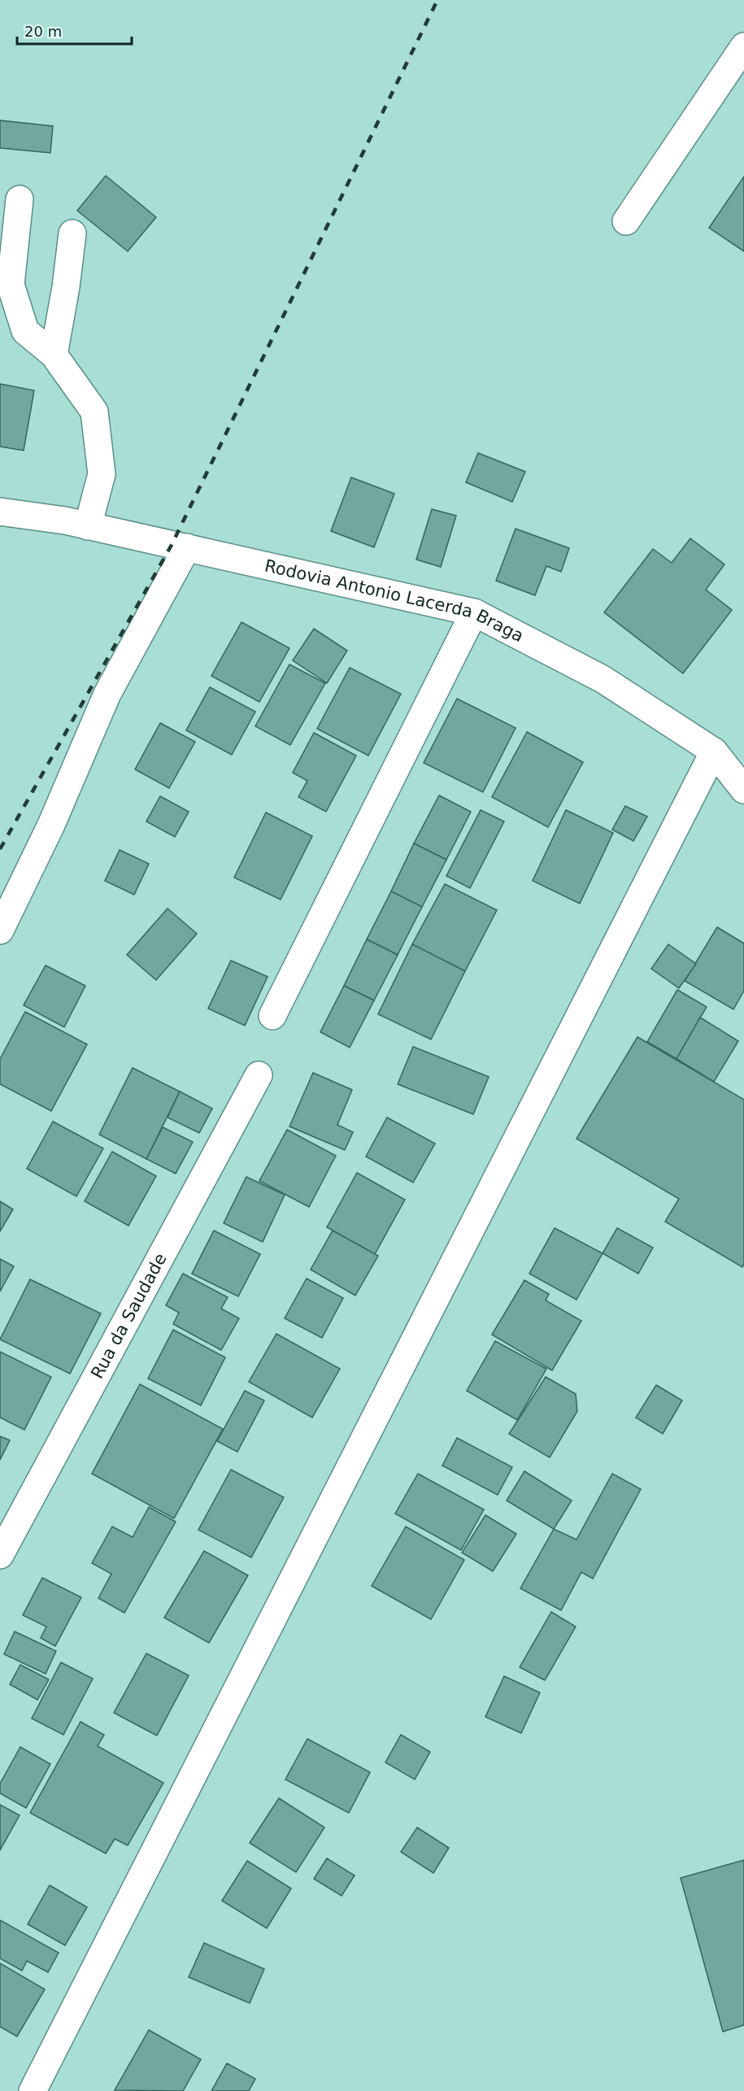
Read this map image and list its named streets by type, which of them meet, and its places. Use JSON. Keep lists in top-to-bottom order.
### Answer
{
  "streets": {
    "street": ["Rodovia Antonio Lacerda Braga", "Rua da Saudade"]
  },
  "scale_bar": "20 m"
}
